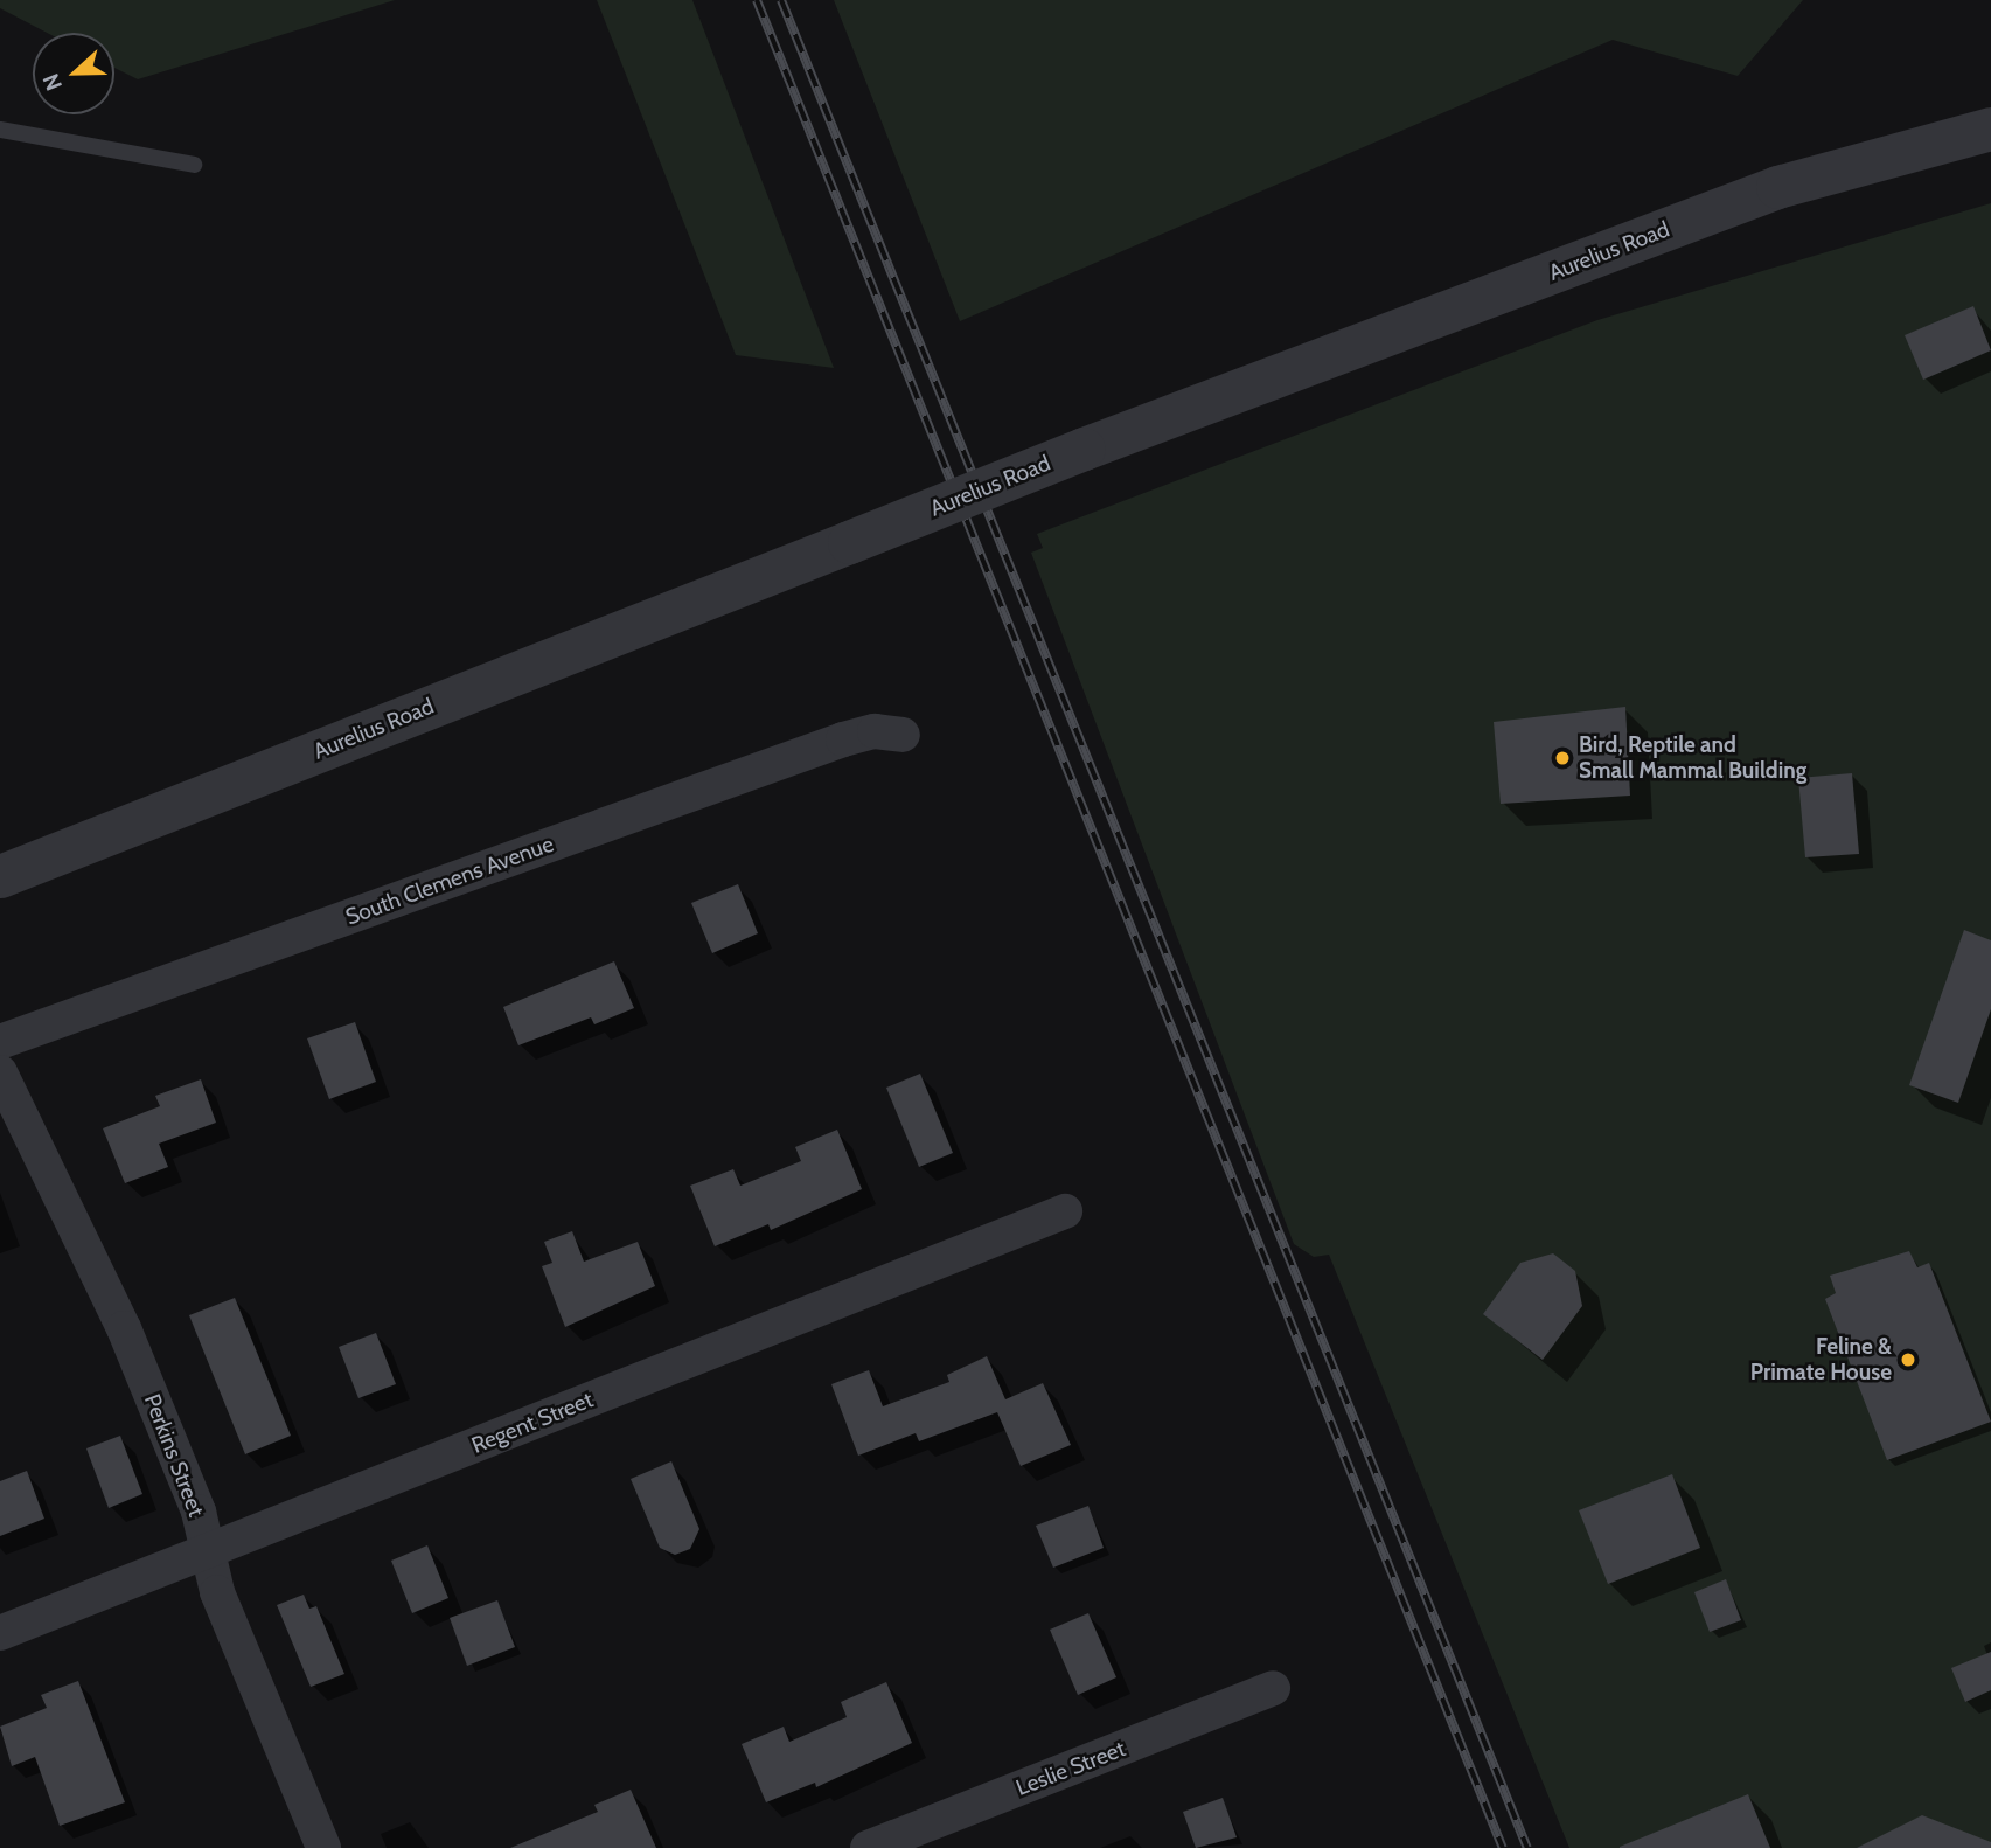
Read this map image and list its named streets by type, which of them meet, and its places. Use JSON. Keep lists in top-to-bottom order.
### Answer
{
  "streets": {
    "street": [
      "Aurelius Road",
      "South Clemens Avenue",
      "Regent Street",
      "Perkins Street",
      "Leslie Street"
    ]
  },
  "crossings": [
    ["Regent Street", "Perkins Street"]
  ],
  "places": ["Bird, Reptile and Small Mammal Building", "Feline & Primate House"],
  "north": "left"
}
